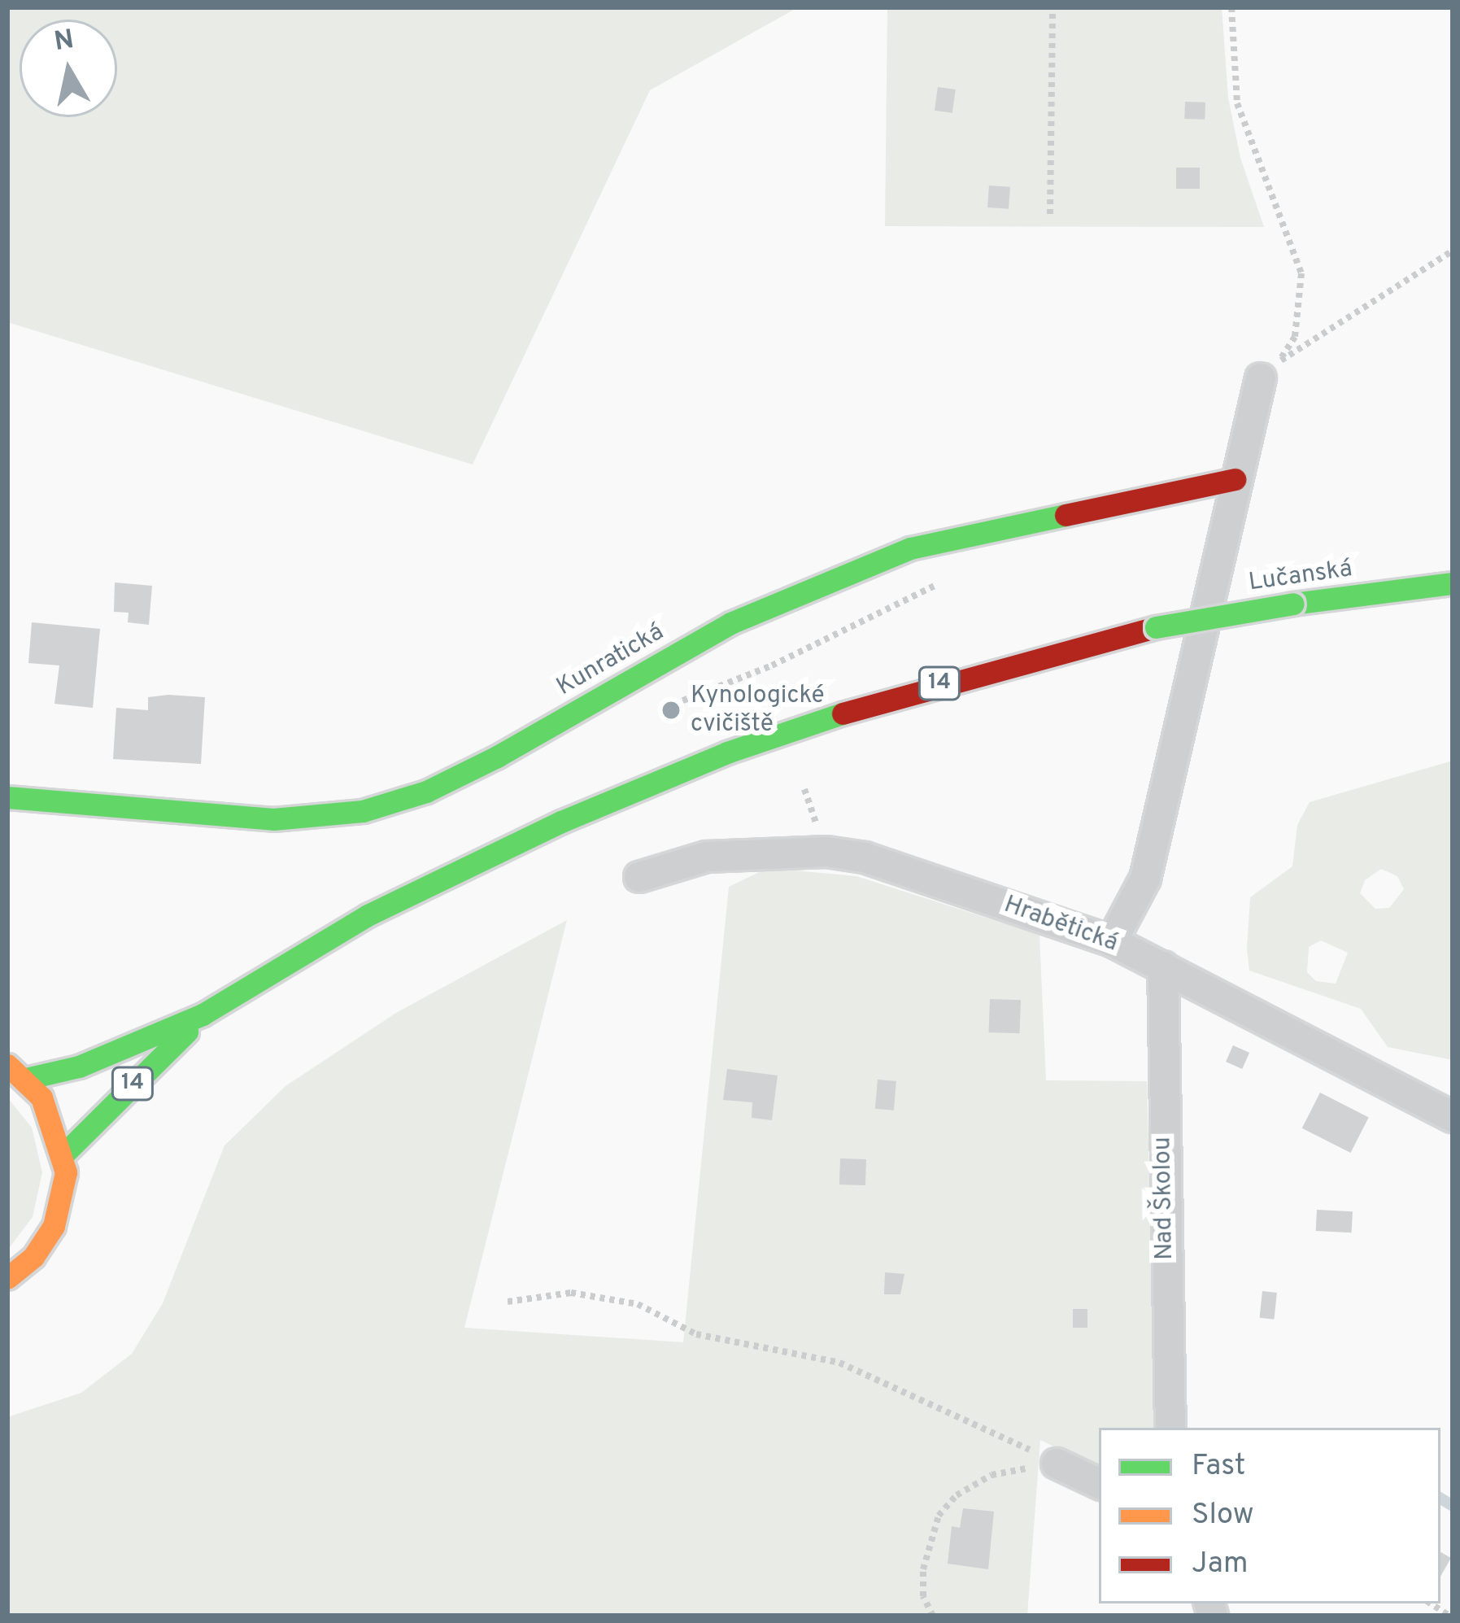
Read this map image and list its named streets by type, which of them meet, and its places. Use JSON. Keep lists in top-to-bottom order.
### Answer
{
  "streets": {
    "main road": ["Lučanská", "Kunratická", "14"],
    "street": ["Hrabětická", "Nad Školou"]
  },
  "crossings": [
    ["Lučanská", "14"],
    ["Hrabětická", "Nad Školou"]
  ],
  "places": ["Kynologické cvičiště"],
  "legend": ["Fast", "Slow", "Jam"],
  "north": "top"
}
